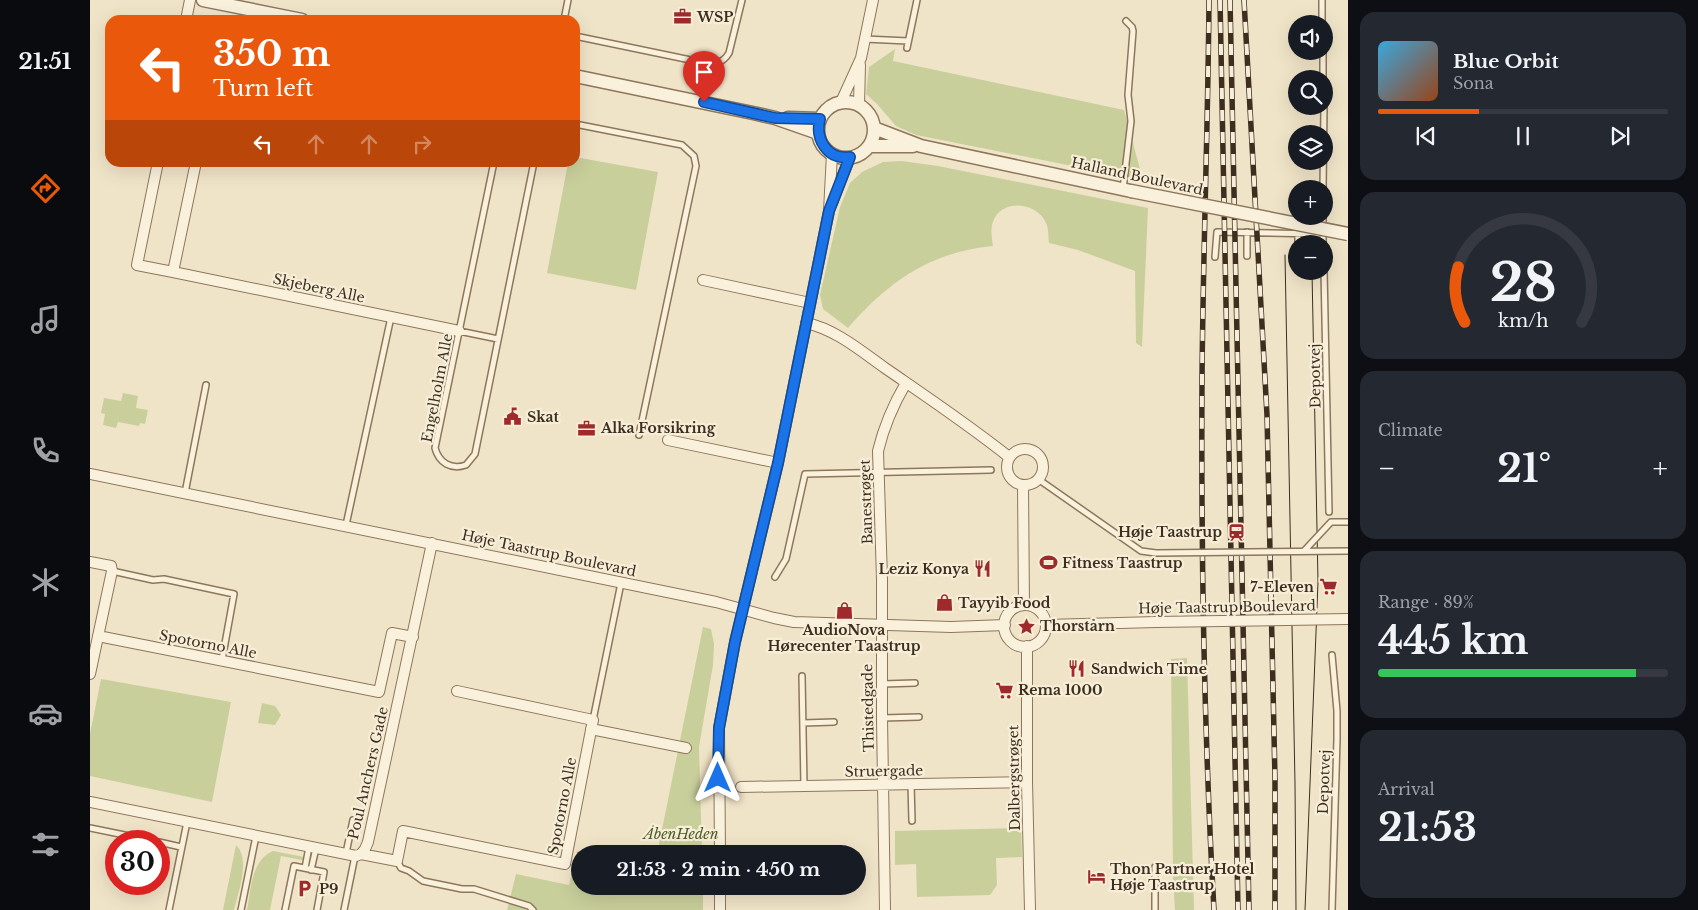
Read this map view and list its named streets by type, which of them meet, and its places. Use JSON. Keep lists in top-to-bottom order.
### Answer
{
  "streets": {
    "street": [
      "Halland Boulevard",
      "Skjeberg Alle",
      "Banestrøget",
      "Høje Taastrup Boulevard",
      "Spotorno Alle",
      "Thistedgade",
      "Struergade",
      "Poul Anchers Gade",
      "Dalbergstrøget"
    ],
    "lane": ["Depotvej", "Engelholm Alle"]
  },
  "crossings": [
    ["Skjeberg Alle", "Engelholm Alle"],
    ["Banestrøget", "Høje Taastrup Boulevard"],
    ["Banestrøget", "Thistedgade"],
    ["Høje Taastrup Boulevard", "Thistedgade"],
    ["Høje Taastrup Boulevard", "Poul Anchers Gade"],
    ["Høje Taastrup Boulevard", "Dalbergstrøget"],
    ["Spotorno Alle", "Poul Anchers Gade"],
    ["Thistedgade", "Struergade"],
    ["Struergade", "Dalbergstrøget"]
  ],
  "parks": ["ÅbenHeden"],
  "places": {
    "office": ["WSP", "Alka Forsikring"],
    "public building": ["Skat"],
    "station": ["Høje Taastrup"],
    "sports": ["Fitness Taastrup"],
    "restaurant": ["Leziz Konya", "Sandwich Time"],
    "supermarket": ["7-Eleven", "Rema 1000"],
    "shop": ["Tayyib Food", "AudioNova Hørecenter Taastrup"],
    "place": ["Thorstårn"],
    "hotel": ["Thon Partner Hotel Høje Taastrup"],
    "parking": ["P9"]
  },
  "page": {
    "tabs": "21:51",
    "map_buttons": ["+", "−"],
    "turn": ["350 m", "Turn left"],
    "song": ["Blue Orbit", "Sona"],
    "tile": [
      "Climate",
      ["Range · 89%", "445 km"],
      ["Arrival", "21:53"]
    ],
    "heat": ["−", "21°", "+"],
    "limit": "30",
    "trip": "21:53 · 2 min · 450 m",
    "gauge": ["28", "km/h"]
  }
}
